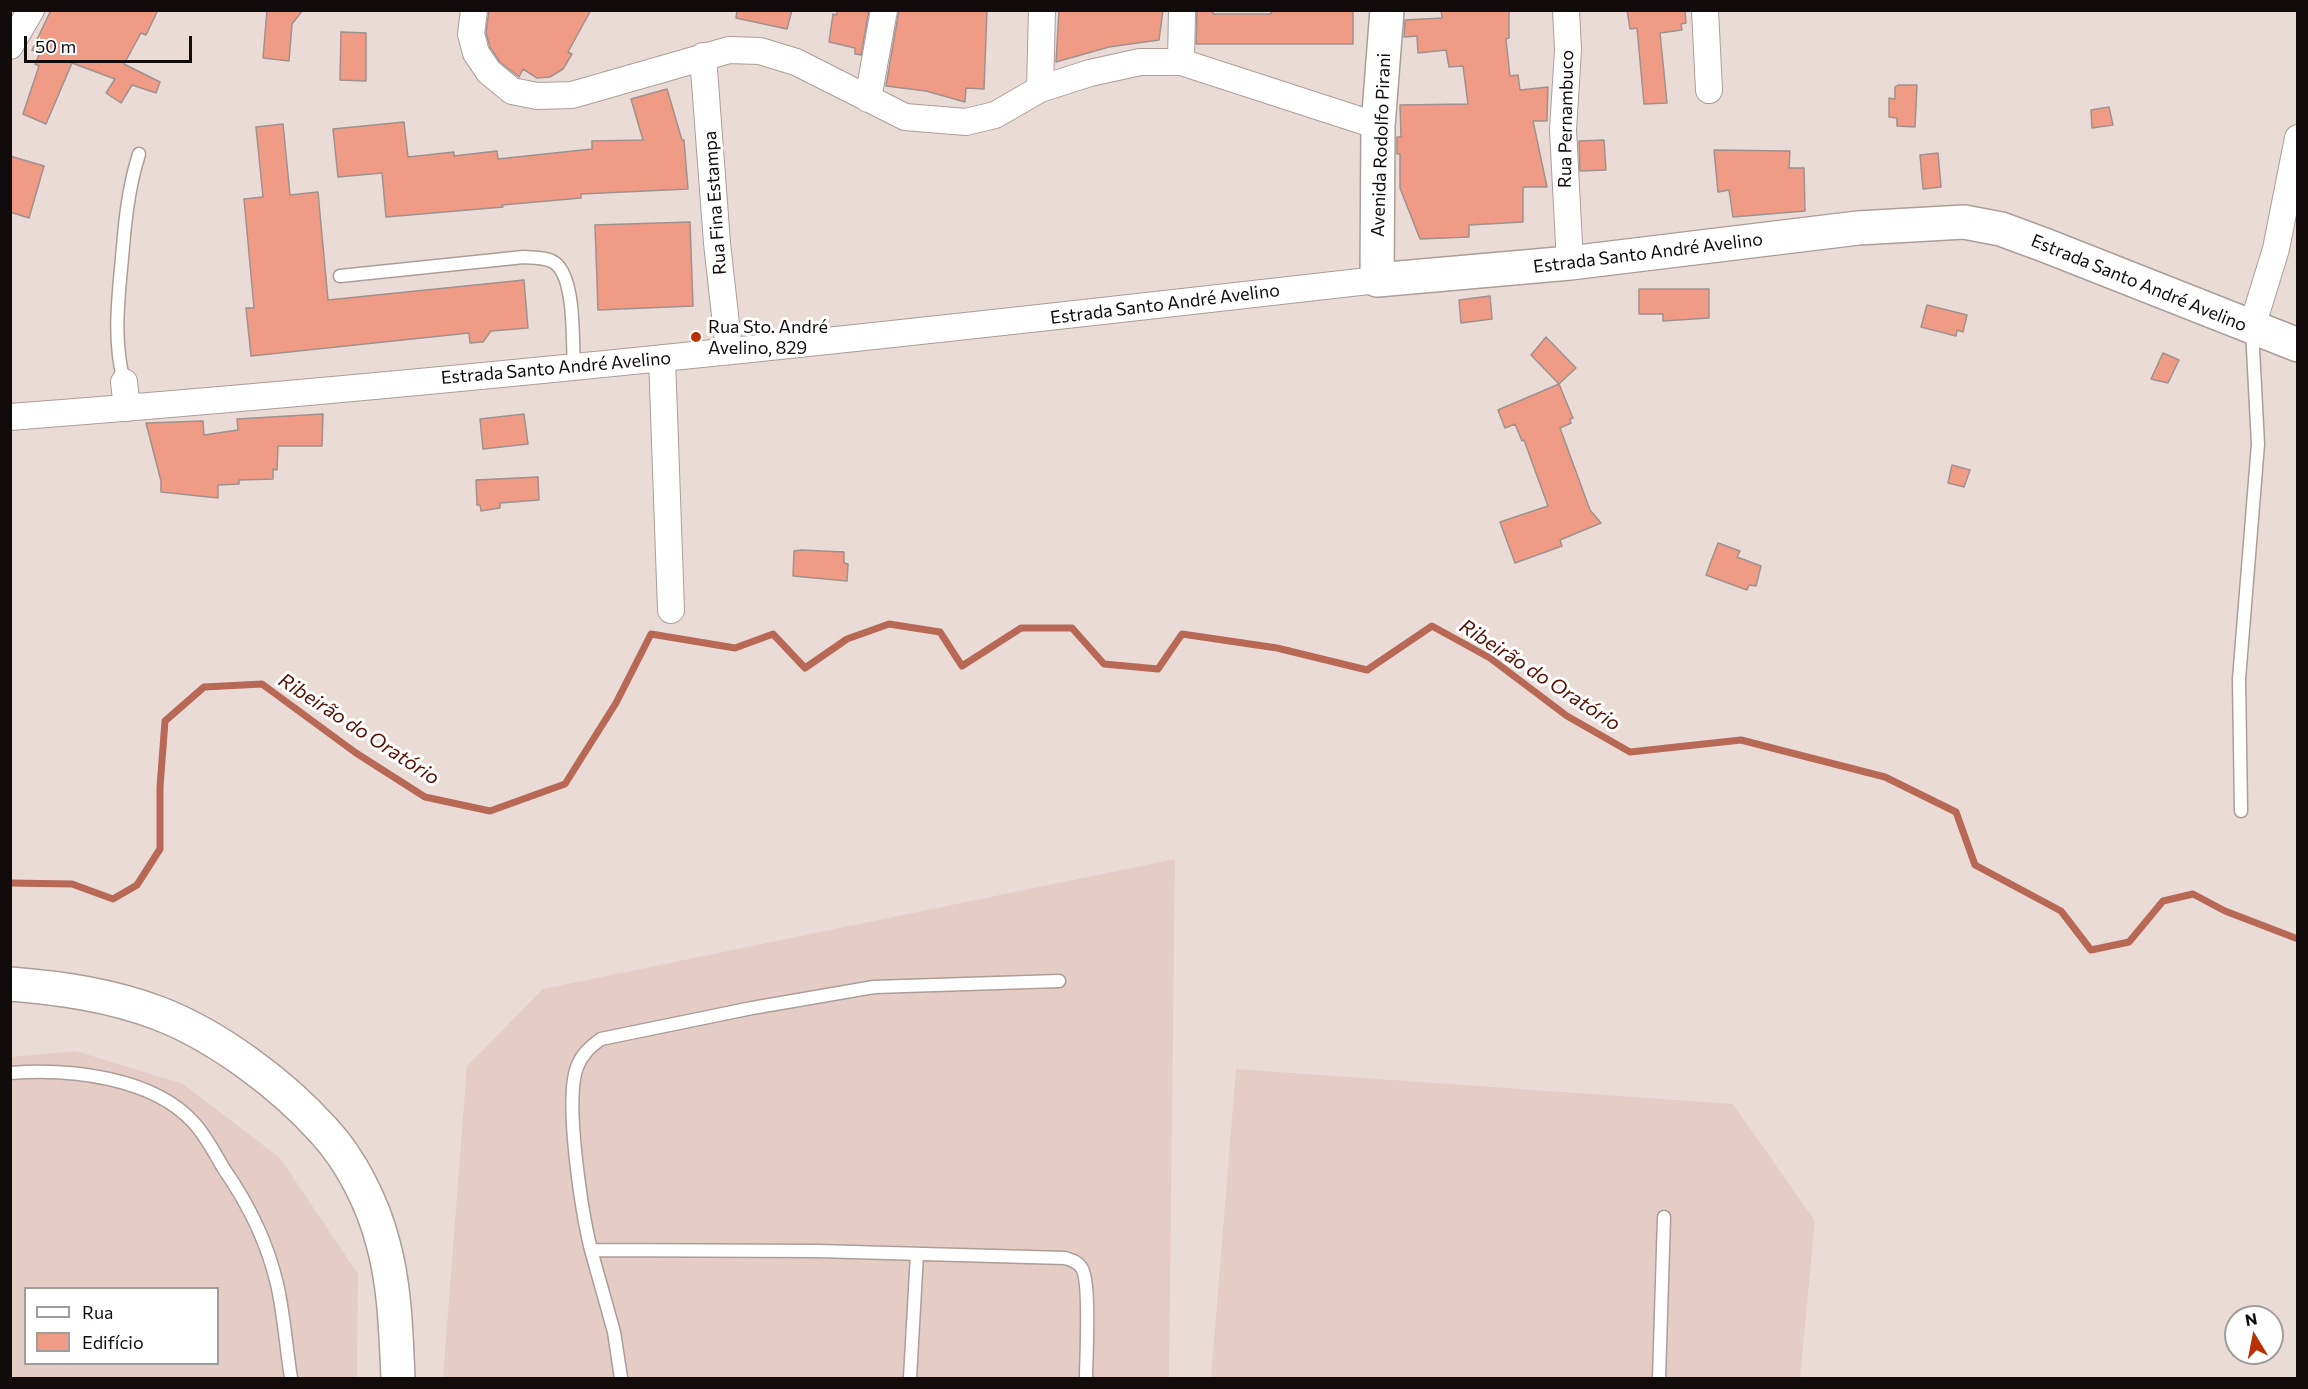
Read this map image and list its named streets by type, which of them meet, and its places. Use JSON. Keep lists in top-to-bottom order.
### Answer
{
  "streets": {
    "main road": ["Avenida Rodolfo Pirani", "Estrada Santo André Avelino"],
    "street": ["Rua Pernambuco", "Rua Fina Estampa"]
  },
  "crossings": [
    ["Rua Pernambuco", "Estrada Santo André Avelino"],
    ["Avenida Rodolfo Pirani", "Estrada Santo André Avelino"],
    ["Rua Fina Estampa", "Estrada Santo André Avelino"]
  ],
  "water": ["Ribeirão do Oratório"],
  "places": ["Rua Sto. André Avelino, 829"],
  "legend": ["Rua", "Edifício"],
  "scale_bar": "50 m",
  "north": "top"
}
